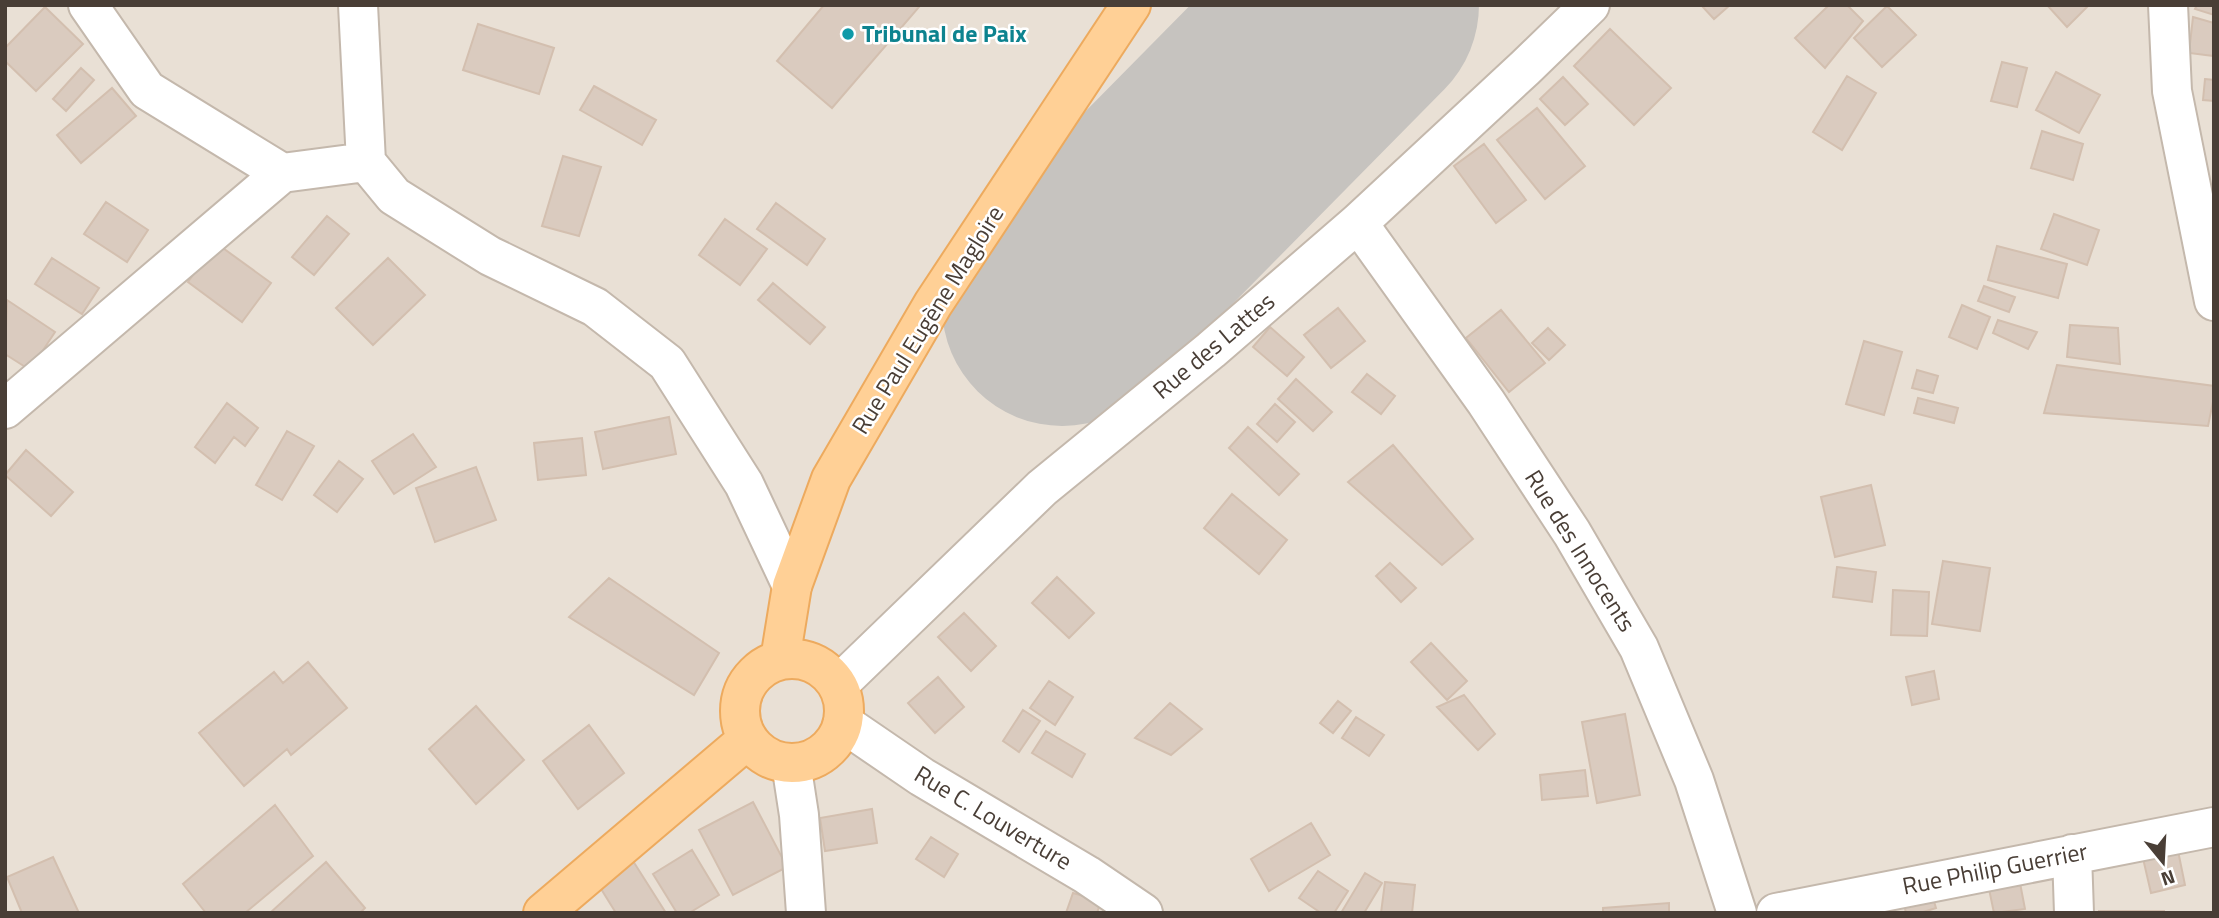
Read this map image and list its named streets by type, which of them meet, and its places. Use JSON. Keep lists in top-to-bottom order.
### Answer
{
  "streets": {
    "main road": ["Rue Paul Eugène Magloire"],
    "street": [
      "Rue des Lattes",
      "Rue des Innocents",
      "Rue C. Louverture",
      "Rue Philip Guerrier"
    ]
  },
  "crossings": [
    ["Rue Paul Eugène Magloire", "Rue des Lattes"],
    ["Rue Paul Eugène Magloire", "Rue C. Louverture"],
    ["Rue des Lattes", "Rue des Innocents"],
    ["Rue des Lattes", "Rue C. Louverture"]
  ],
  "places": ["Tribunal de Paix"],
  "north": "bottom"
}
